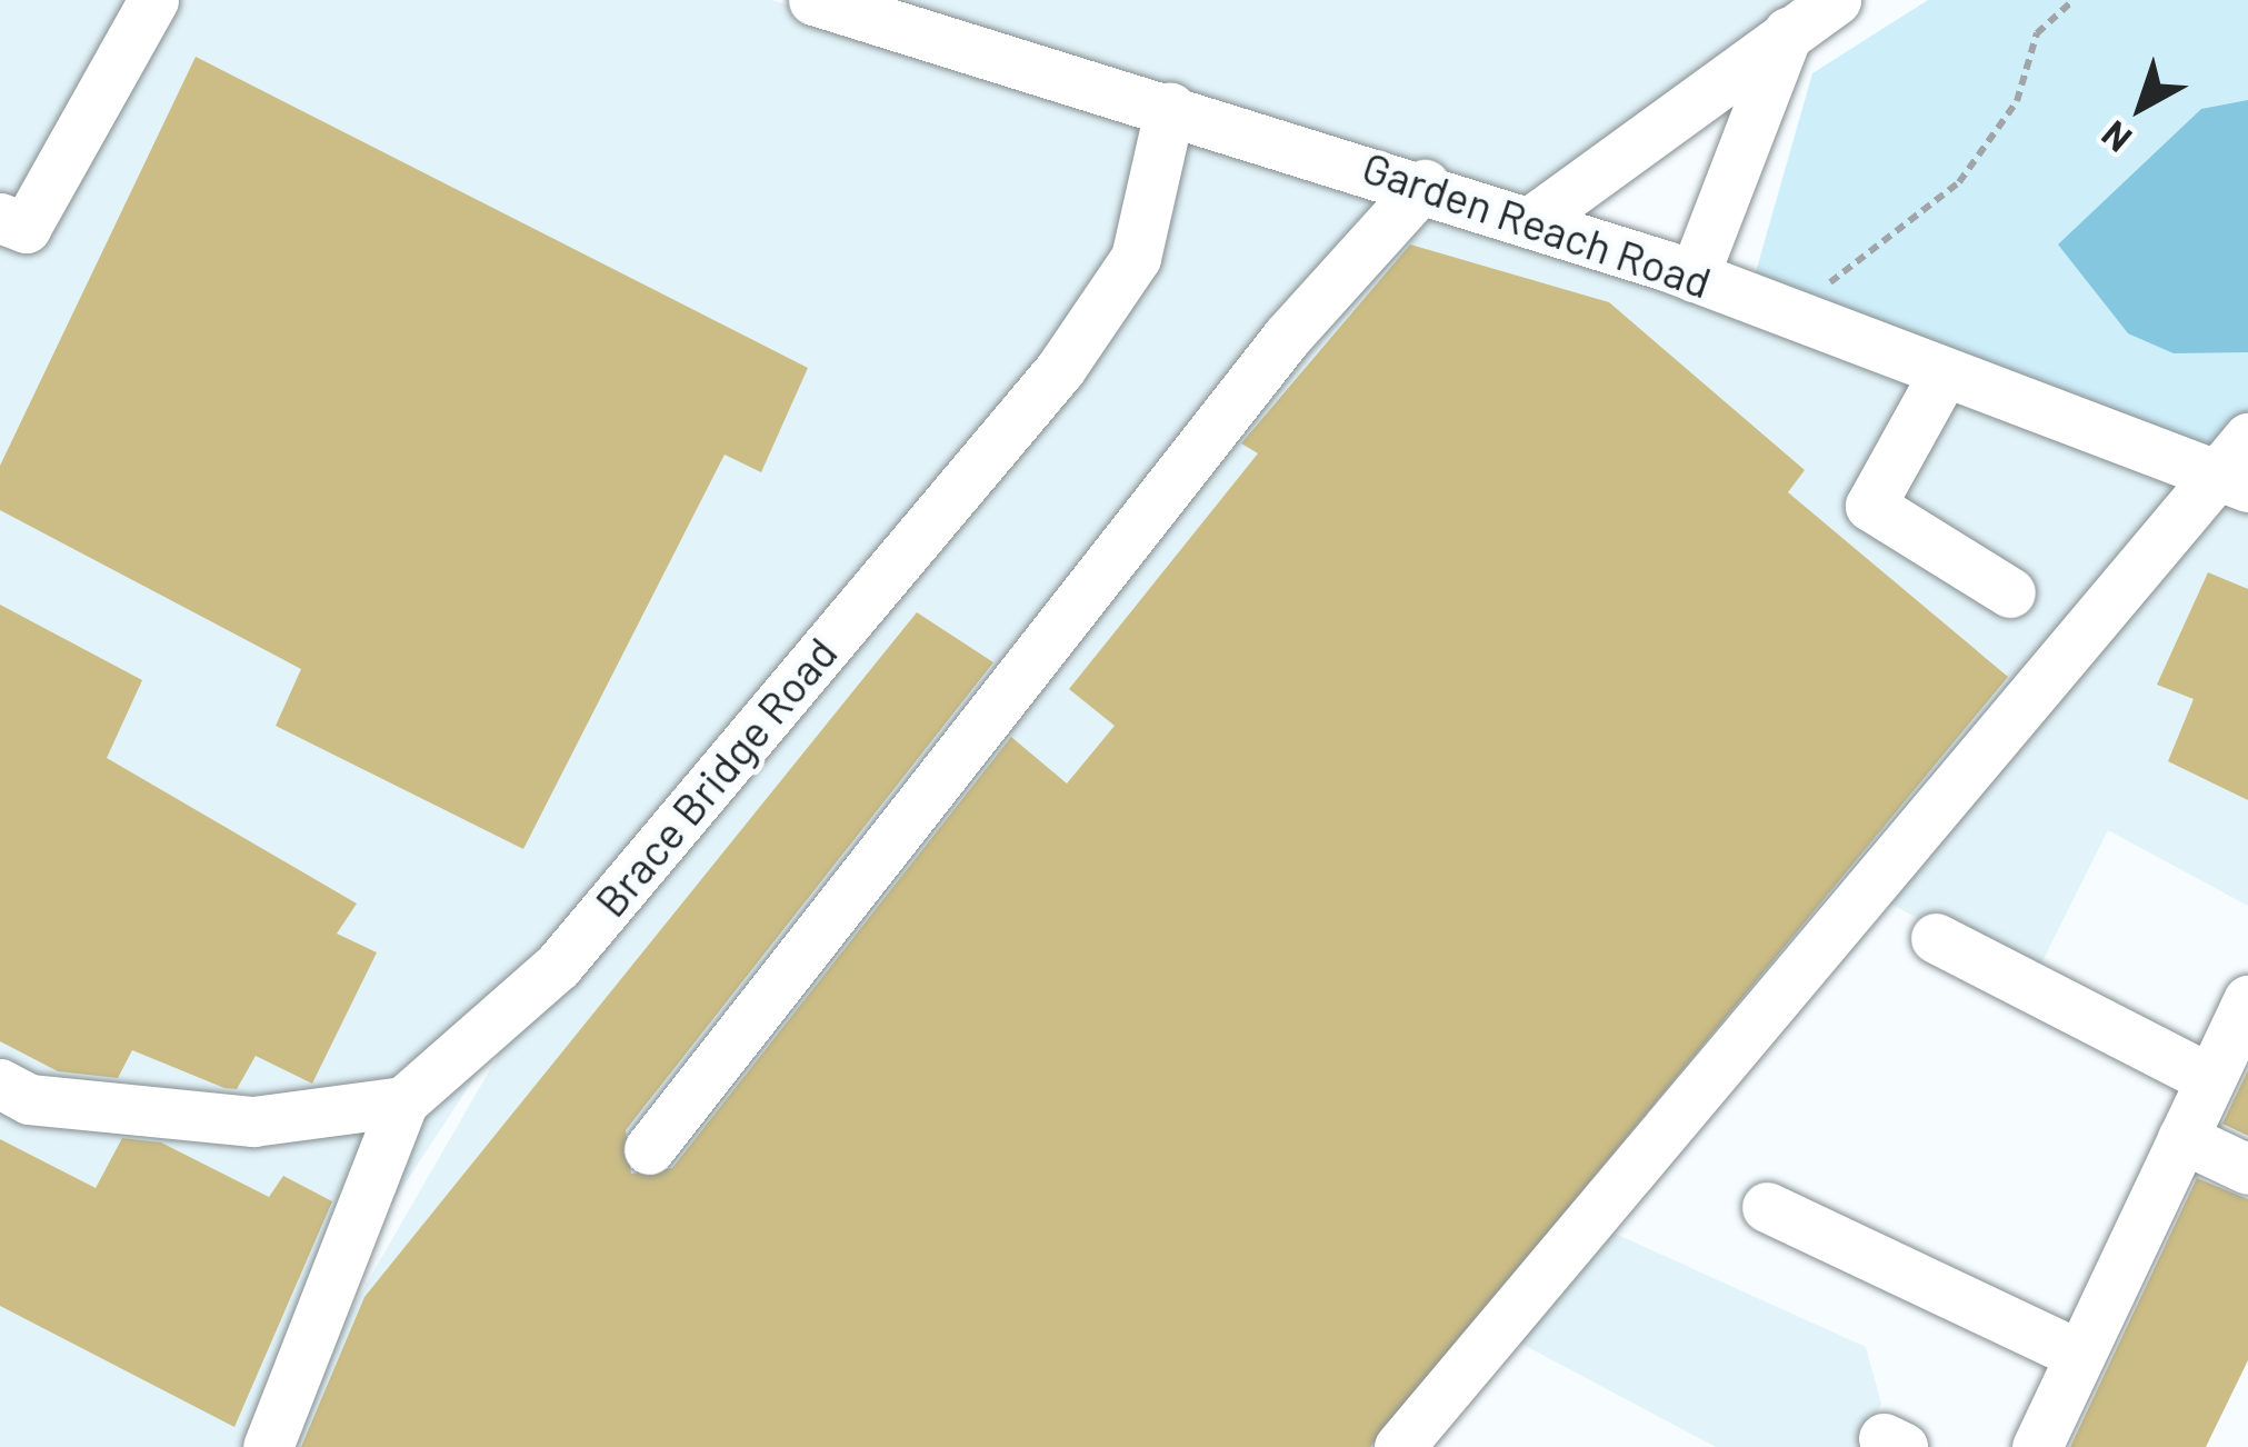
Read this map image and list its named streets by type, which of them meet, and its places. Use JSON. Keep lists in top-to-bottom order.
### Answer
{
  "streets": {
    "street": ["Garden Reach Road", "Brace Bridge Road"]
  },
  "crossings": [
    ["Garden Reach Road", "Brace Bridge Road"]
  ],
  "north": "bottom left"
}
